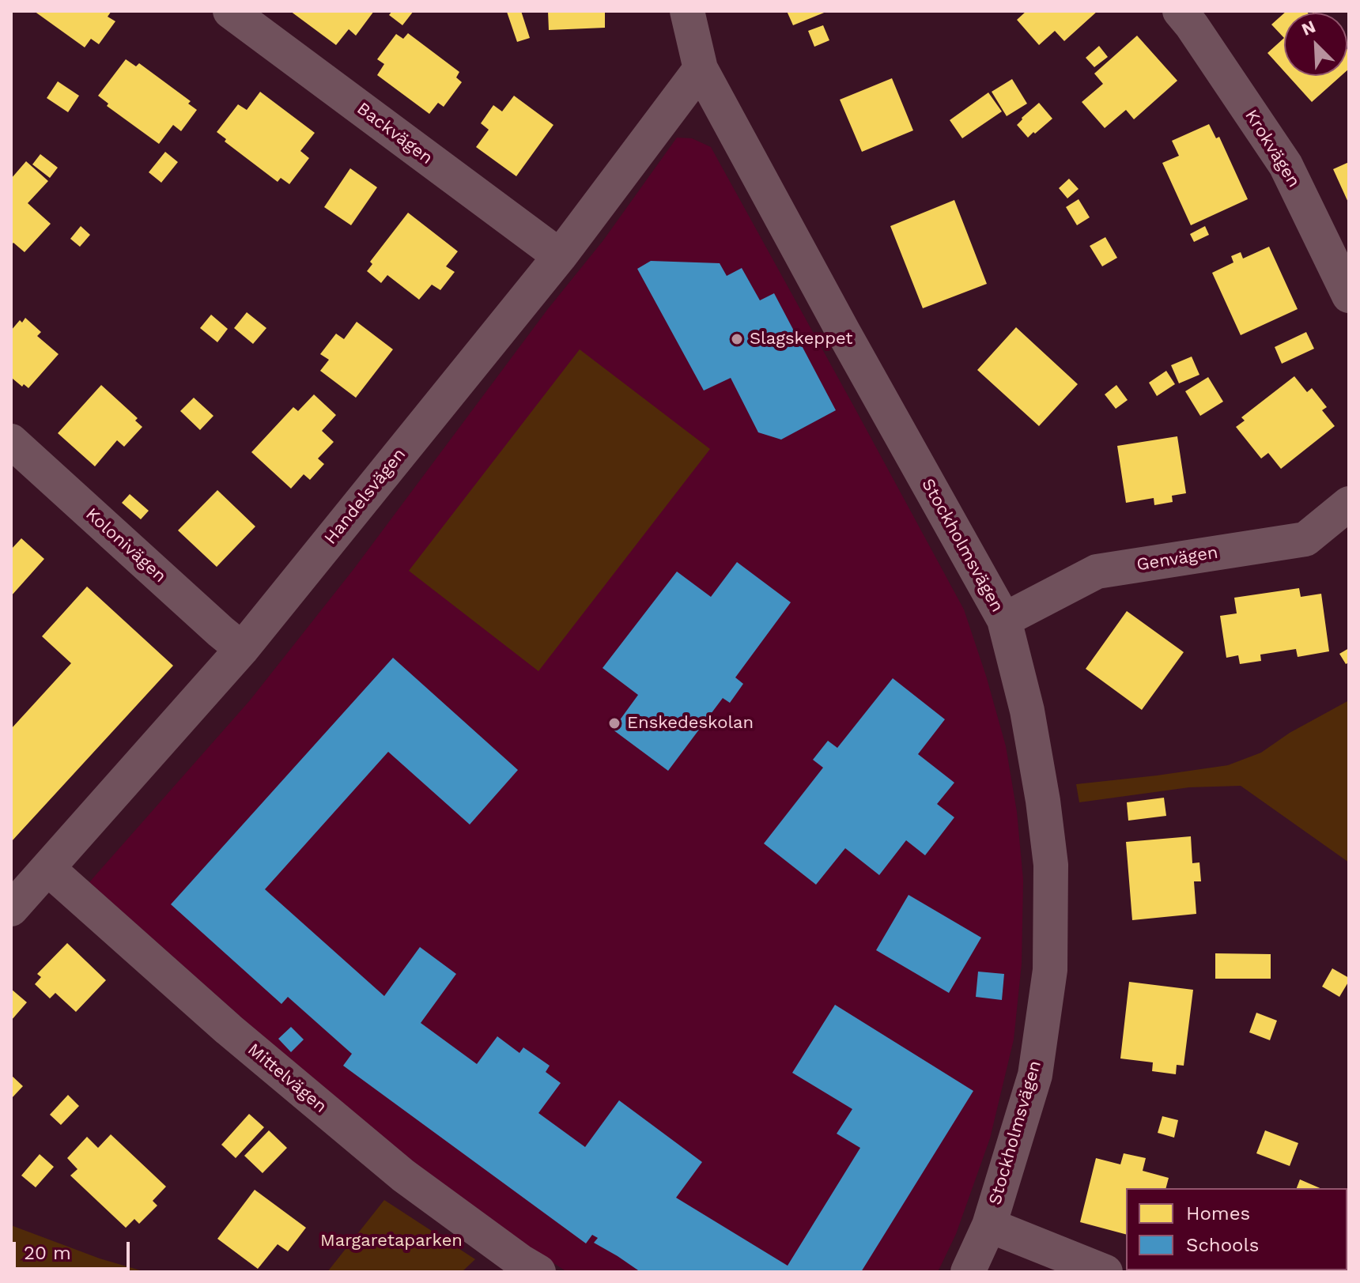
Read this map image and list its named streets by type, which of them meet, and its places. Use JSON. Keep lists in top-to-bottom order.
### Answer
{
  "streets": {
    "street": [
      "Backvägen",
      "Krokvägen",
      "Handelsvägen",
      "Kolonivägen",
      "Stockholmsvägen",
      "Genvägen",
      "Mittelvägen"
    ]
  },
  "crossings": [
    ["Backvägen", "Handelsvägen"],
    ["Handelsvägen", "Kolonivägen"],
    ["Handelsvägen", "Stockholmsvägen"],
    ["Handelsvägen", "Mittelvägen"],
    ["Stockholmsvägen", "Genvägen"]
  ],
  "parks": ["Margaretaparken"],
  "places": ["Slagskeppet", "Enskedeskolan"],
  "legend": ["Homes", "Schools"],
  "scale_bar": "20 m",
  "north": "top left"
}
